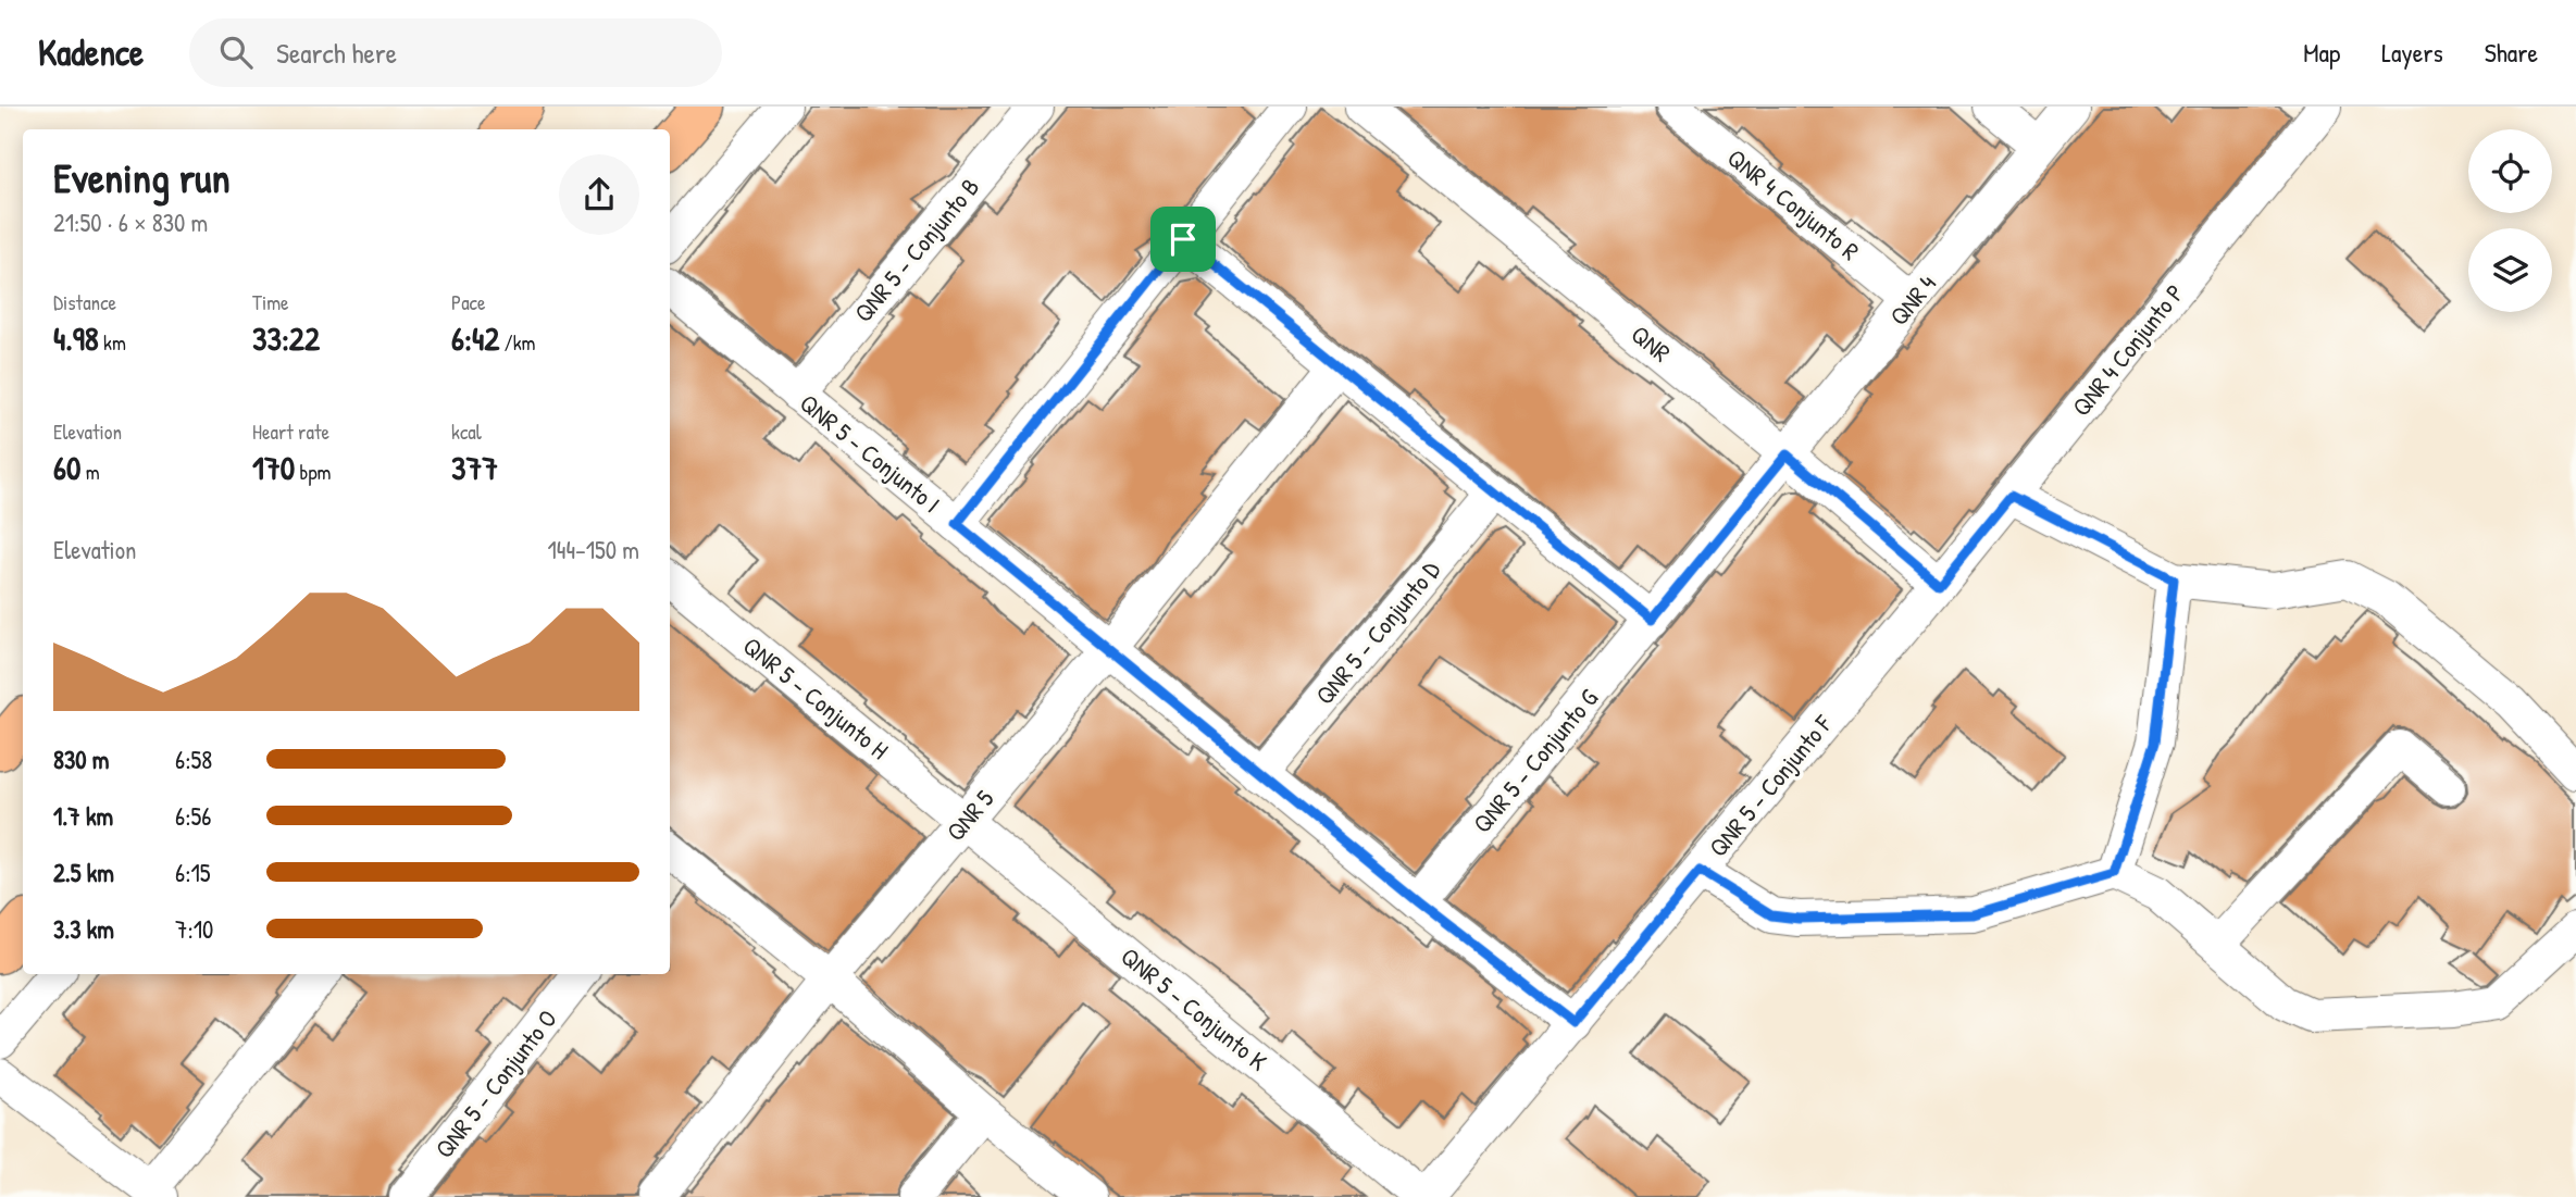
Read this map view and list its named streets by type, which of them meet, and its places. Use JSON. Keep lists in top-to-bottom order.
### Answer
{
  "streets": {
    "street": [
      "QNR 4 Conjunto R",
      "QNR 5 - Conjunto B",
      "QNR 4",
      "QNR",
      "QNR 4 Conjunto P",
      "QNR 5 - Conjunto I",
      "QNR 5 - Conjunto D",
      "QNR 5 - Conjunto H",
      "QNR 5 - Conjunto G",
      "QNR 5 - Conjunto F",
      "QNR 5",
      "QNR 5 - Conjunto K",
      "QNR 5 - Conjunto O"
    ]
  },
  "crossings": [
    ["QNR 4 Conjunto R", "QNR 4"],
    ["QNR 5 - Conjunto B", "QNR 5 - Conjunto I"],
    ["QNR 4", "QNR"],
    ["QNR", "QNR 4 Conjunto P"],
    ["QNR", "QNR 5 - Conjunto F"],
    ["QNR 4 Conjunto P", "QNR 5 - Conjunto F"],
    ["QNR 5 - Conjunto I", "QNR 5 - Conjunto D"],
    ["QNR 5 - Conjunto I", "QNR 5 - Conjunto G"],
    ["QNR 5 - Conjunto I", "QNR 5 - Conjunto F"],
    ["QNR 5 - Conjunto I", "QNR 5"],
    ["QNR 5 - Conjunto H", "QNR 5"],
    ["QNR 5 - Conjunto H", "QNR 5 - Conjunto K"],
    ["QNR 5", "QNR 5 - Conjunto K"]
  ],
  "page": {
    "header": "Kadence",
    "search": "Search here",
    "nav": ["Map", "Layers", "Share"],
    "heading": ["Evening run", "21:50 · 6 × 830 m"],
    "stats": [
      ["Distance", "4.98 km"],
      ["Time", "33:22"],
      ["Pace", "6:42 /km"],
      ["Elevation", "60 m"],
      ["Heart rate", "170 bpm"],
      ["kcal", "377"]
    ],
    "chart": ["Elevation", "144–150 m"],
    "list": [
      {
        "name": "830 m",
        "note": "6:58"
      },
      {
        "name": "1.7 km",
        "note": "6:56"
      },
      {
        "name": "2.5 km",
        "note": "6:15"
      },
      {
        "name": "3.3 km",
        "note": "7:10"
      }
    ]
  }
}
